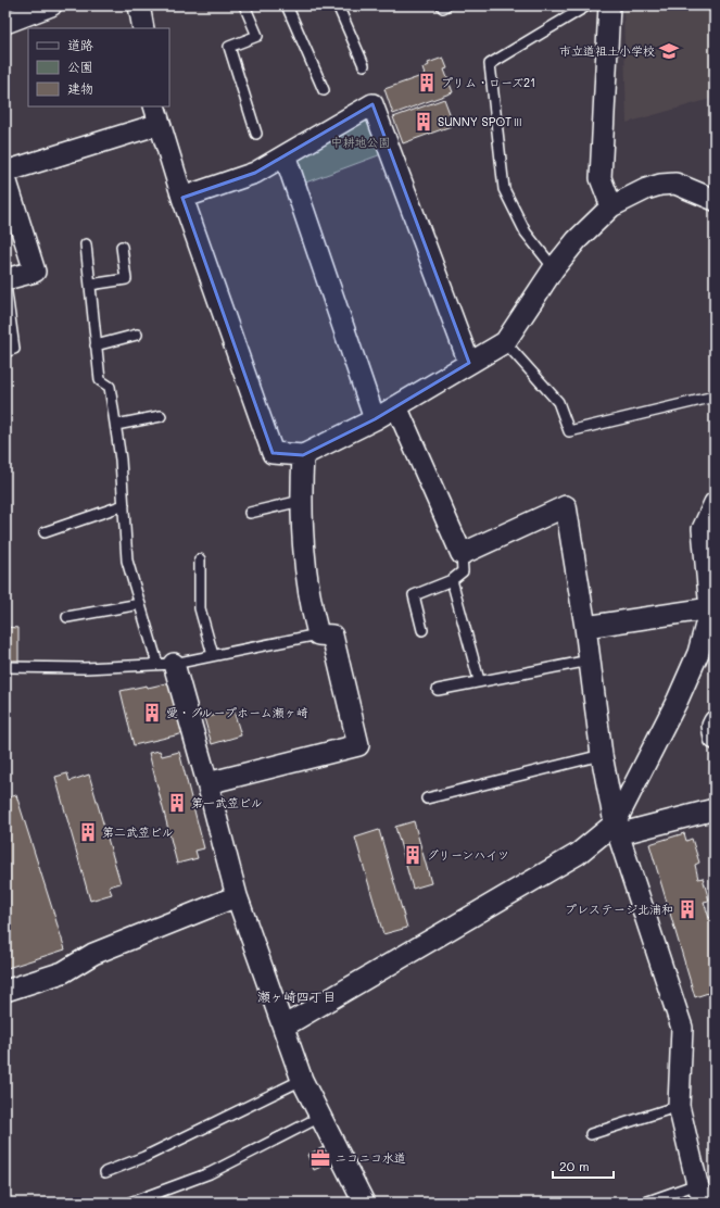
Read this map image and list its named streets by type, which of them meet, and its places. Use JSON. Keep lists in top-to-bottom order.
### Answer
{
  "districts": ["瀬ヶ崎四丁目"],
  "parks": ["中耕地公園"],
  "places": {
    "school or university": ["市立道祖土小学校"],
    "building": [
      "プリム・ローズ21",
      "SUNNY SPOTⅢ",
      "愛・グループホーム瀬ヶ崎",
      "第一武笠ビル",
      "第二武笠ビル",
      "グリーンハイツ",
      "プレステージ北浦和"
    ],
    "office": ["ニコニコ水道"]
  },
  "legend": ["道路", "公園", "建物"],
  "scale_bar": "20 m"
}
